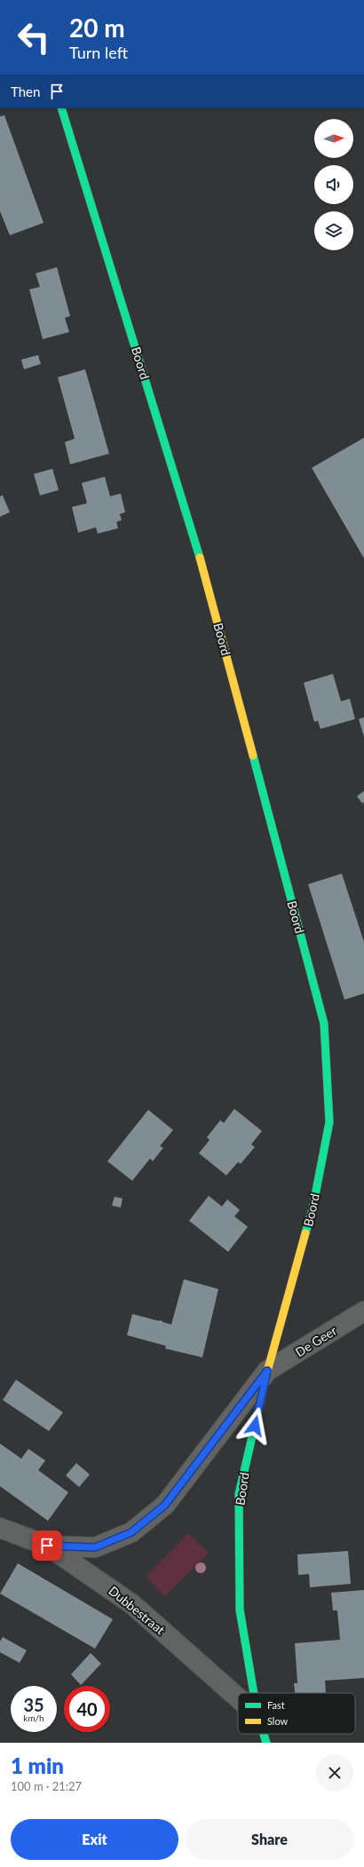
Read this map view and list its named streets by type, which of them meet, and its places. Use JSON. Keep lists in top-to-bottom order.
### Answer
{
  "streets": {
    "street": ["Boord", "De Geer", "Dubbestraat"]
  },
  "crossings": [
    ["Boord", "De Geer"]
  ],
  "legend": ["Fast", "Slow"],
  "north": "right",
  "page": {
    "turn": ["20 m", "Turn left"],
    "then": "Then",
    "speed": "35 km/h",
    "limit": "40",
    "heading": ["1 min", "100 m · 21:27"],
    "buttons": ["Exit", "Share"]
  }
}
